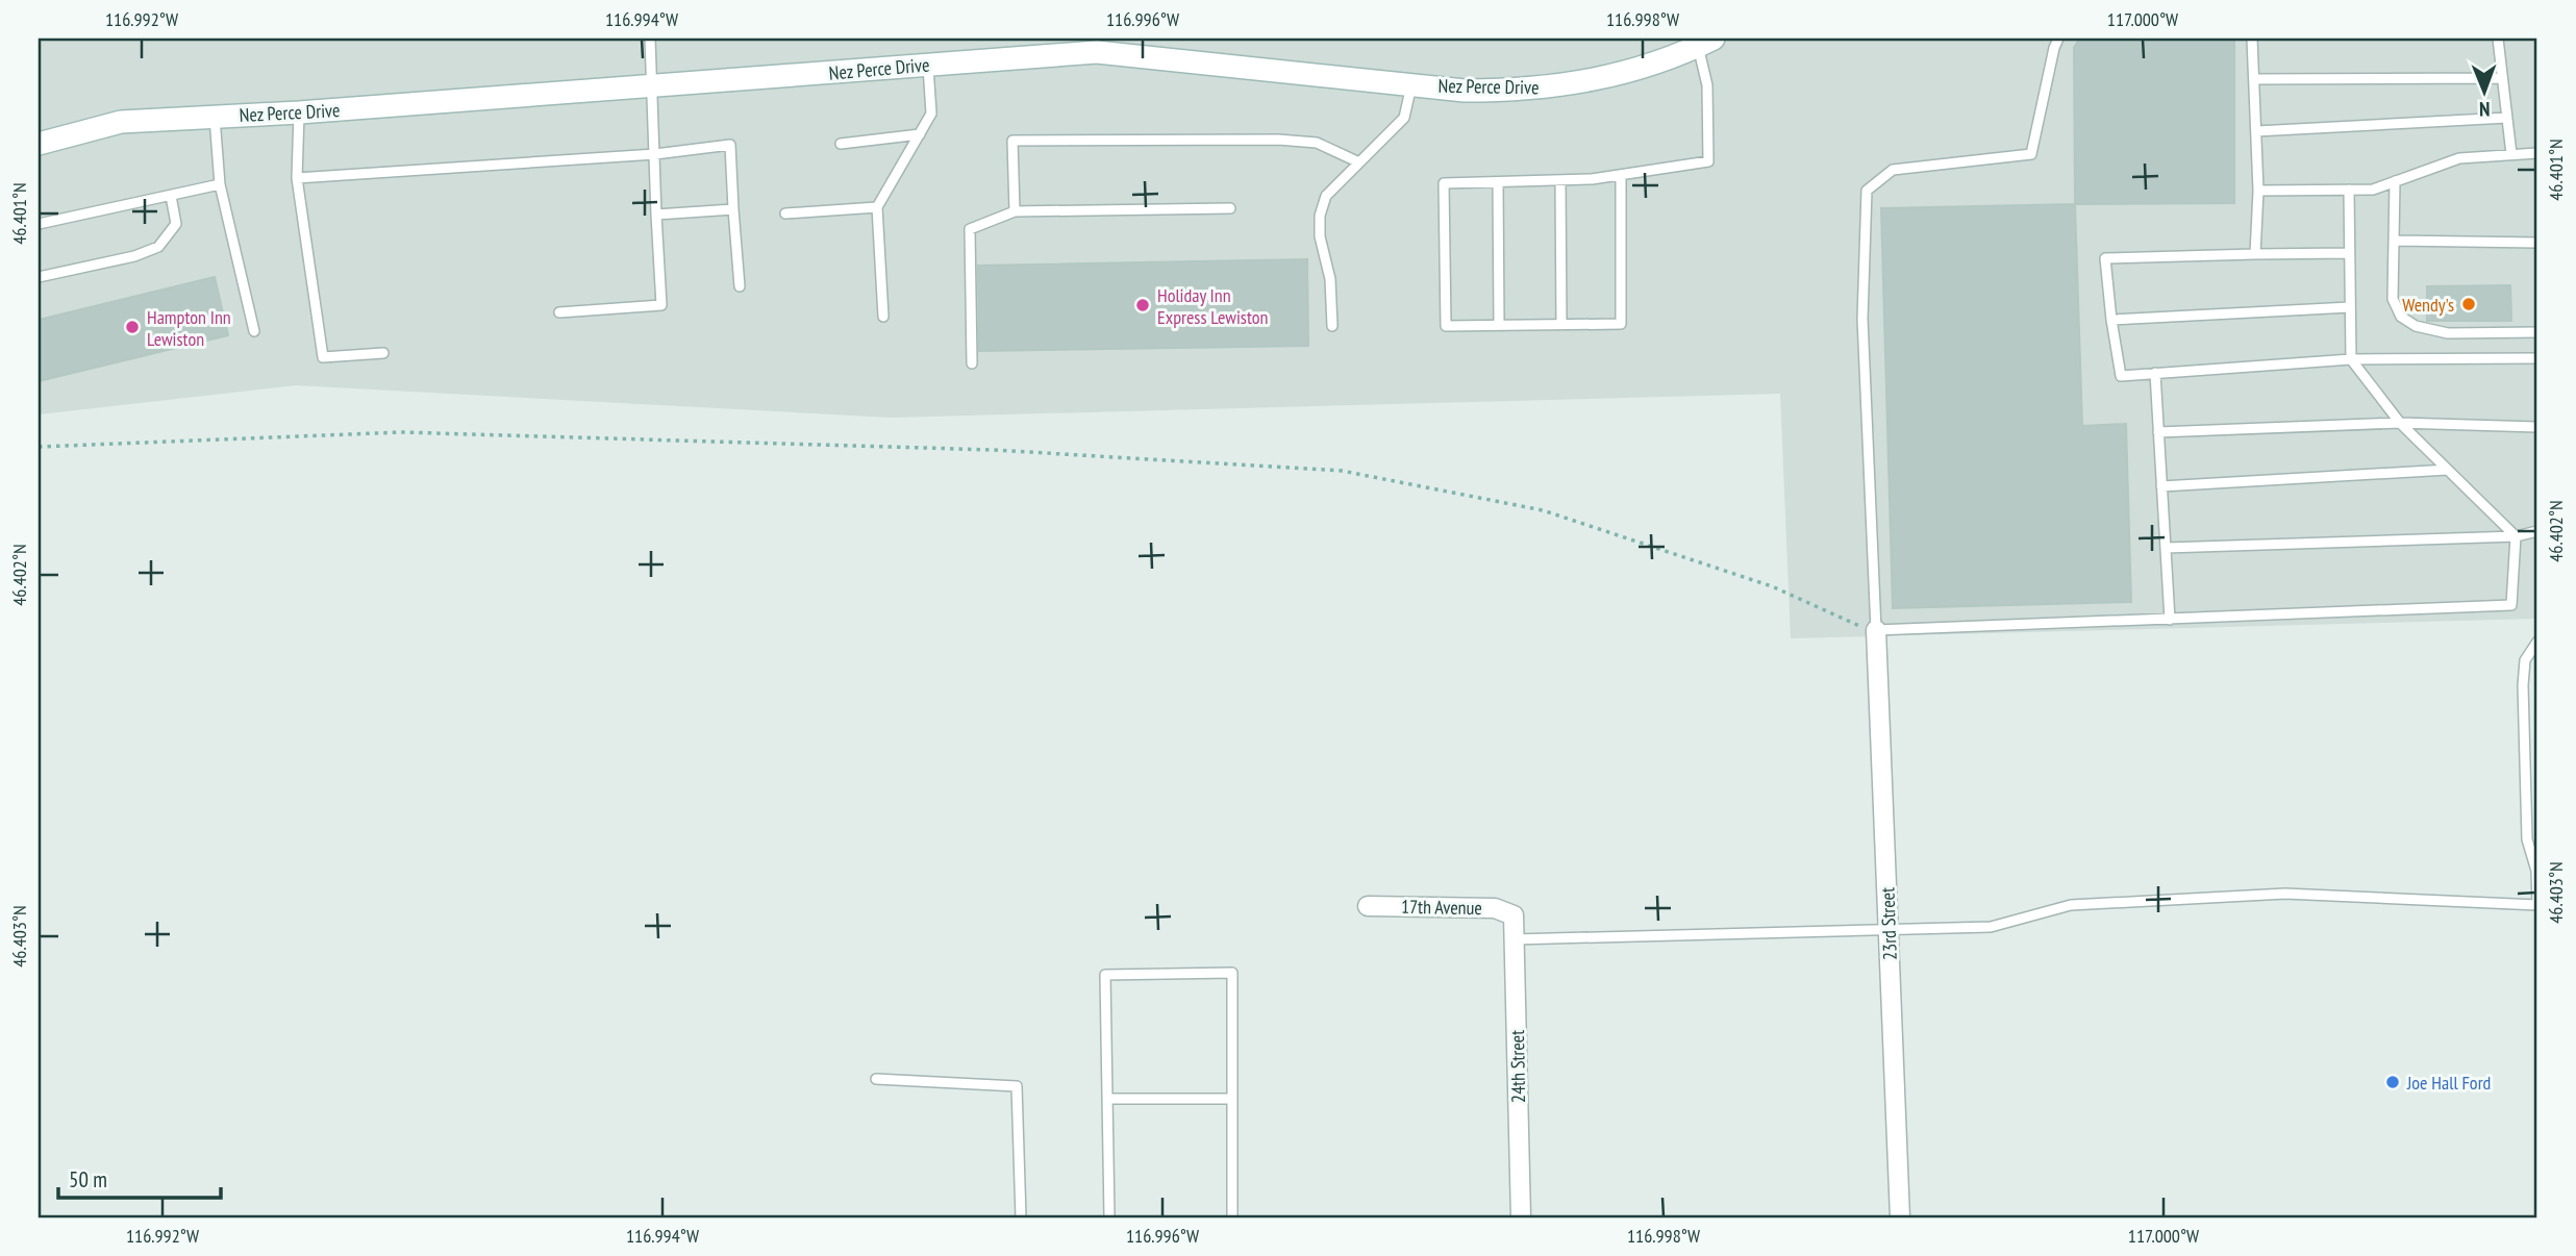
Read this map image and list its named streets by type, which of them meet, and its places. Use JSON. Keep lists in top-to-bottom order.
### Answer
{
  "streets": {
    "street": [
      "Nez Perce Drive",
      "17th Avenue",
      "23rd Street",
      "24th Street"
    ]
  },
  "crossings": [
    ["17th Avenue", "24th Street"]
  ],
  "places": [
    "Wendy's",
    "Holiday Inn Express Lewiston",
    "Hampton Inn Lewiston",
    "Joe Hall Ford"
  ],
  "scale_bar": "50 m",
  "north": "bottom",
  "coordinates": [
    "116.992°W",
    "116.994°W",
    "116.996°W",
    "116.998°W",
    "117.000°W",
    "46.401°N",
    "46.402°N",
    "46.403°N"
  ]
}
